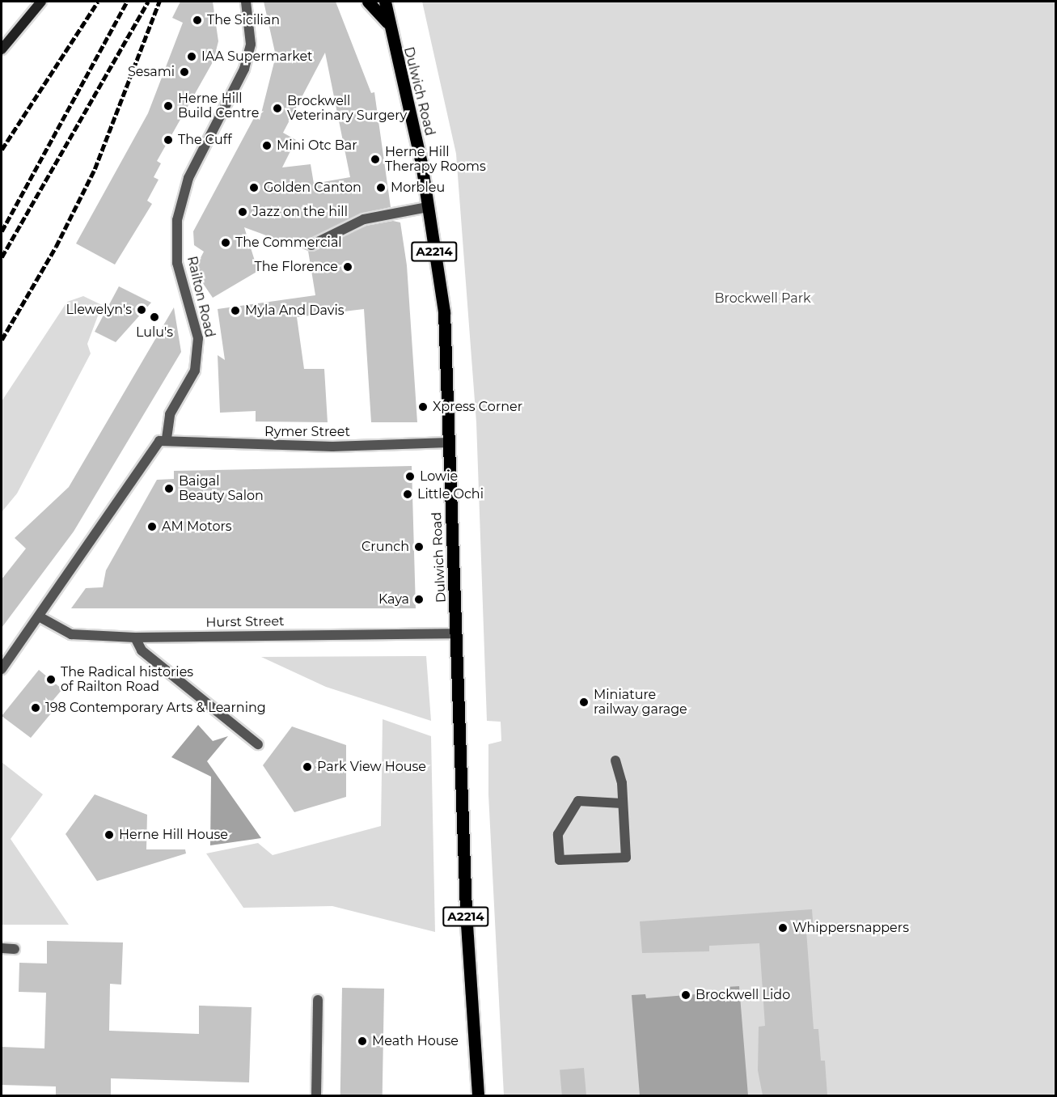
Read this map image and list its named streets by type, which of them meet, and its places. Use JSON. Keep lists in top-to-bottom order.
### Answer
{
  "streets": {
    "main road": ["Dulwich Road", "A2214"],
    "street": ["Railton Road", "Rymer Street", "Hurst Street"]
  },
  "crossings": [
    ["Dulwich Road", "Rymer Street"],
    ["Dulwich Road", "Hurst Street"],
    ["Railton Road", "Rymer Street"]
  ],
  "parks": ["Brockwell Park"],
  "places": [
    "The Sicilian",
    "IAA Supermarket",
    "Sesami",
    "Herne Hill Build Centre",
    "Brockwell Veterinary Surgery",
    "The Cuff",
    "Mini Otc Bar",
    "Herne Hill Therapy Rooms",
    "Golden Canton",
    "Morbleu",
    "Jazz on the hill",
    "The Commercial",
    "The Florence",
    "Llewelyn's",
    "Myla And Davis",
    "Lulu's",
    "Xpress Corner",
    "Lowie",
    "Baigal Beauty Salon",
    "Little Ochi",
    "AM Motors",
    "Crunch",
    "Kaya",
    "The Radical histories of Railton Road",
    "Miniature railway garage",
    "198 Contemporary Arts & Learning",
    "Park View House",
    "Herne Hill House",
    "Whippersnappers",
    "Brockwell Lido",
    "Meath House"
  ]
}
